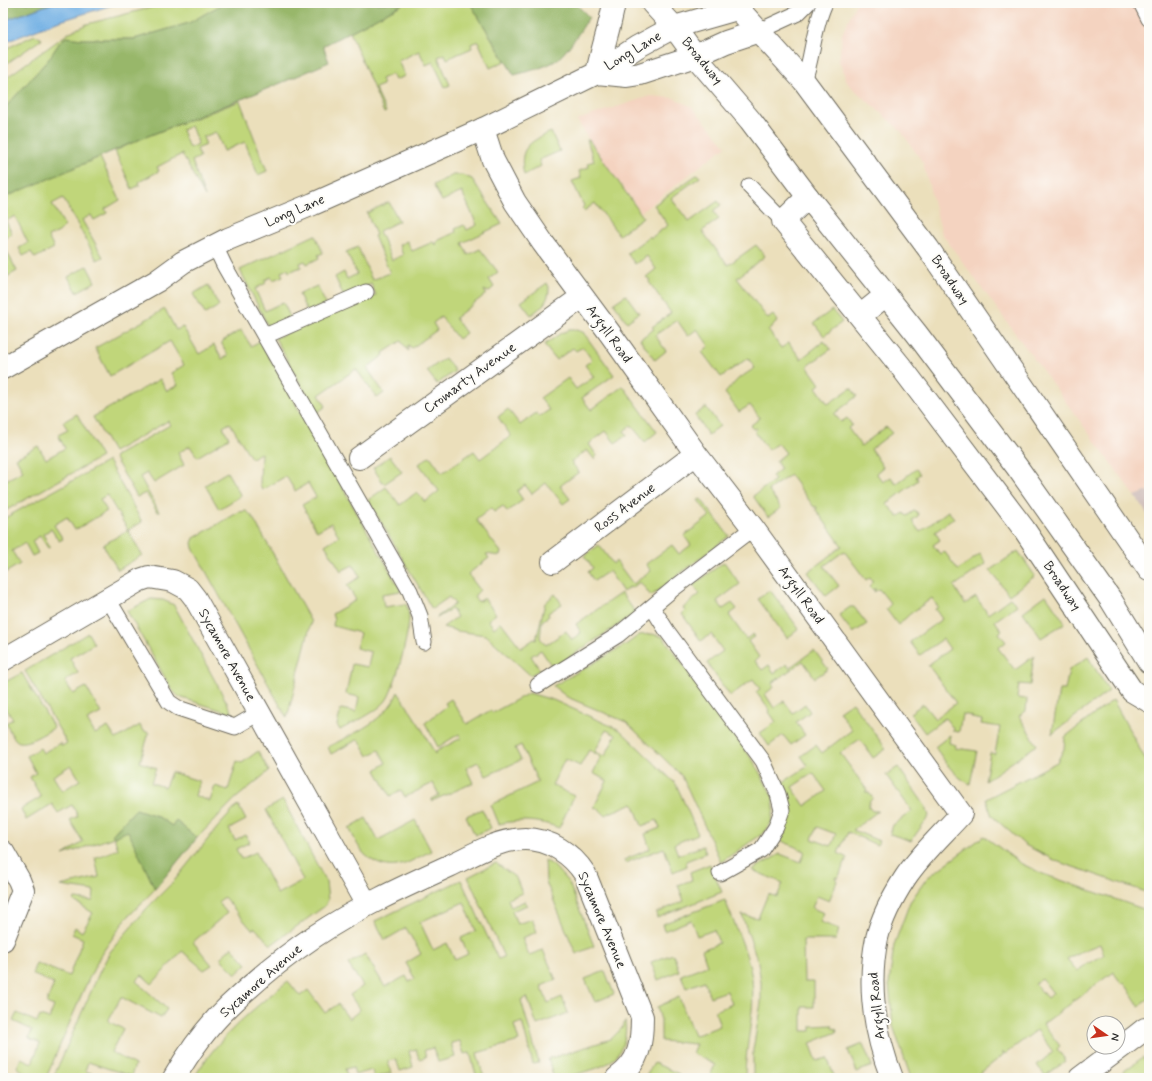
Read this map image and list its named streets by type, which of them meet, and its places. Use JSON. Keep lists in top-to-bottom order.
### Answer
{
  "streets": {
    "main road": [
      "Long Lane",
      "Broadway",
      "Argyll Road",
      "Cromarty Avenue",
      "Ross Avenue",
      "Sycamore Avenue"
    ]
  },
  "crossings": [
    ["Long Lane", "Broadway"],
    ["Long Lane", "Argyll Road"],
    ["Argyll Road", "Cromarty Avenue"],
    ["Argyll Road", "Ross Avenue"]
  ],
  "north": "right"
}
